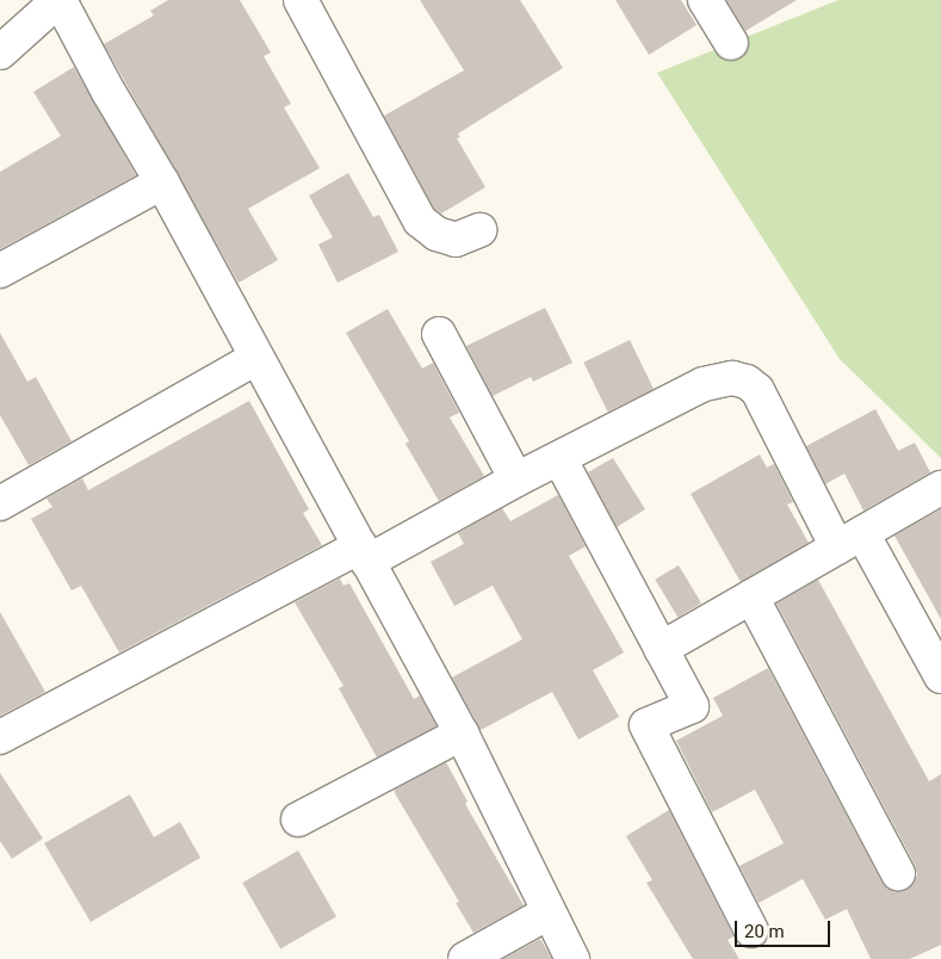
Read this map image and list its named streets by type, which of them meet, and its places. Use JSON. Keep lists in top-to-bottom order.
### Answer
{
  "scale_bar": "20 m"
}
